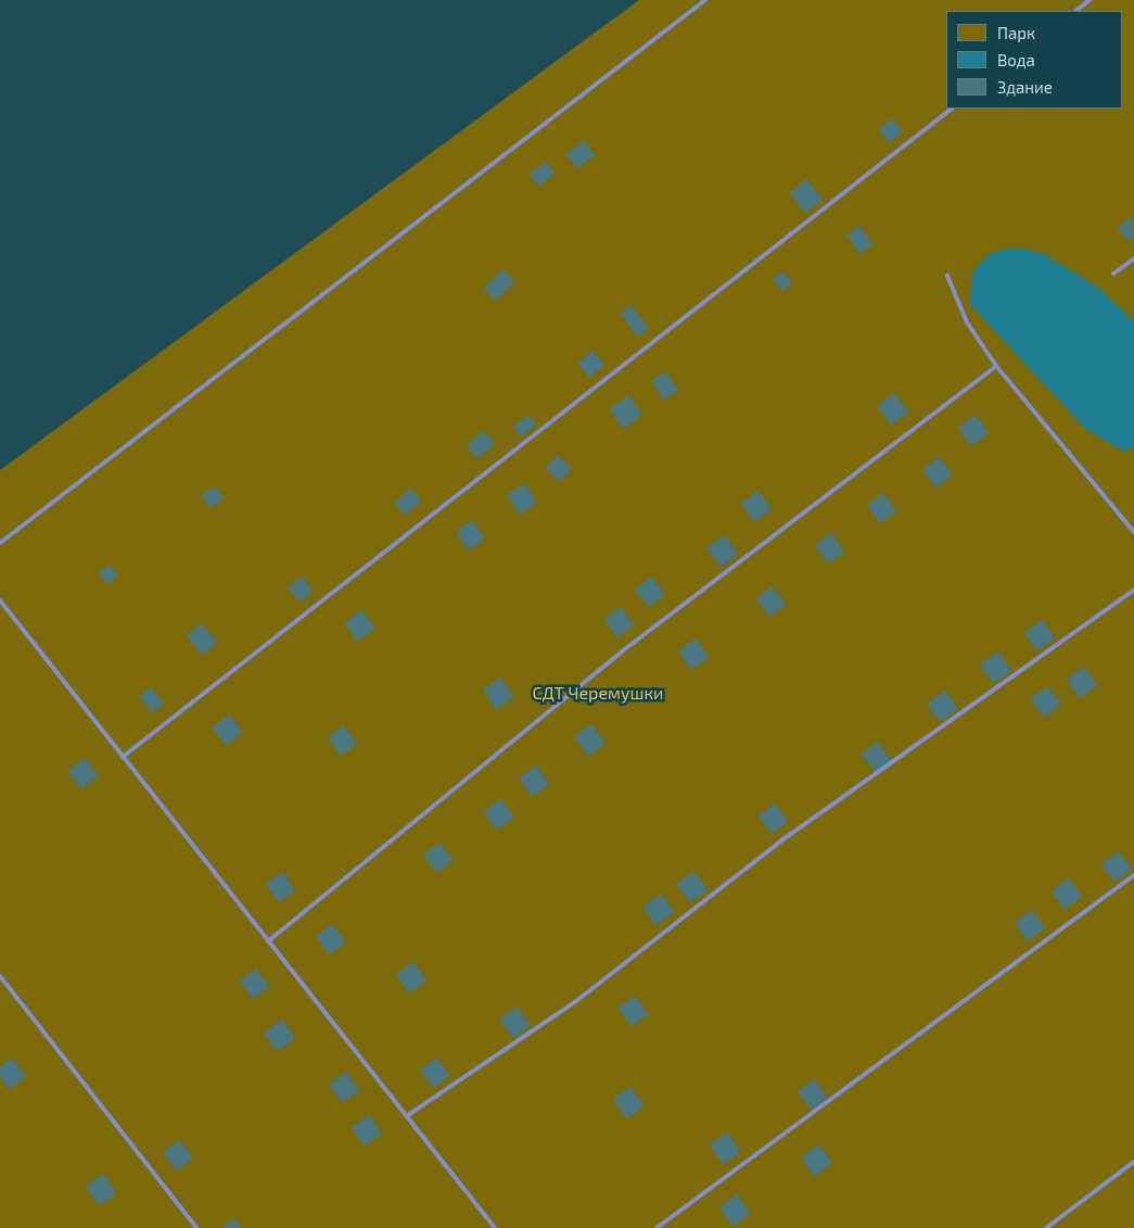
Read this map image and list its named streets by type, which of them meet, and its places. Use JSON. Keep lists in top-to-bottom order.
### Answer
{
  "parks": ["СДТ Черемушки"],
  "legend": ["Парк", "Вода", "Здание"]
}
